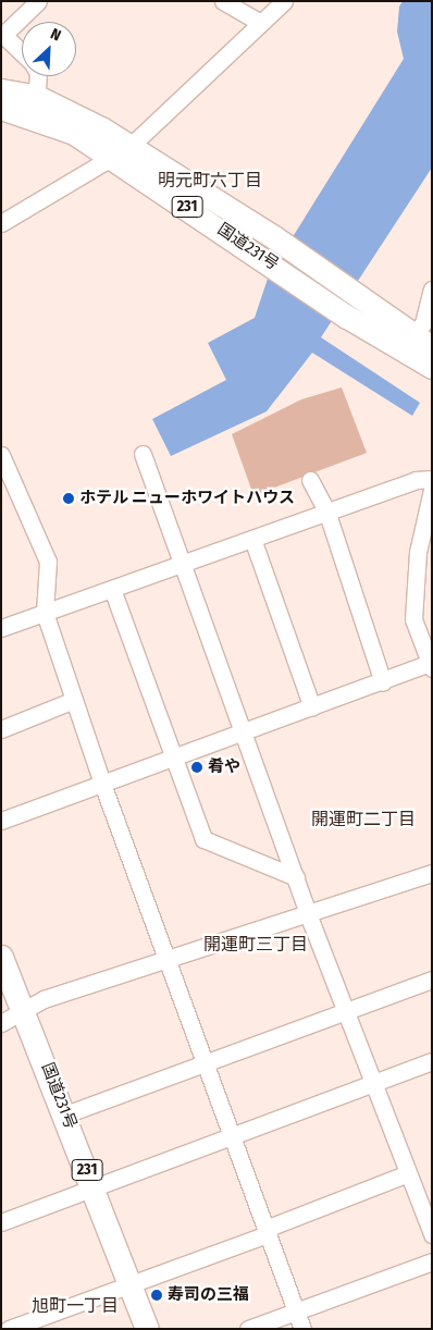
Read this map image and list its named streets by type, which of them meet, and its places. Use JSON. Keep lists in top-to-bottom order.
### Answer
{
  "streets": {
    "highway": ["231", "国道231号"]
  },
  "districts": [
    "明元町六丁目",
    "開運町二丁目",
    "開運町三丁目",
    "旭町一丁目"
  ],
  "places": ["ホテル ニューホワイトハウス", "肴や", "寿司の三福"],
  "north": "top right"
}
